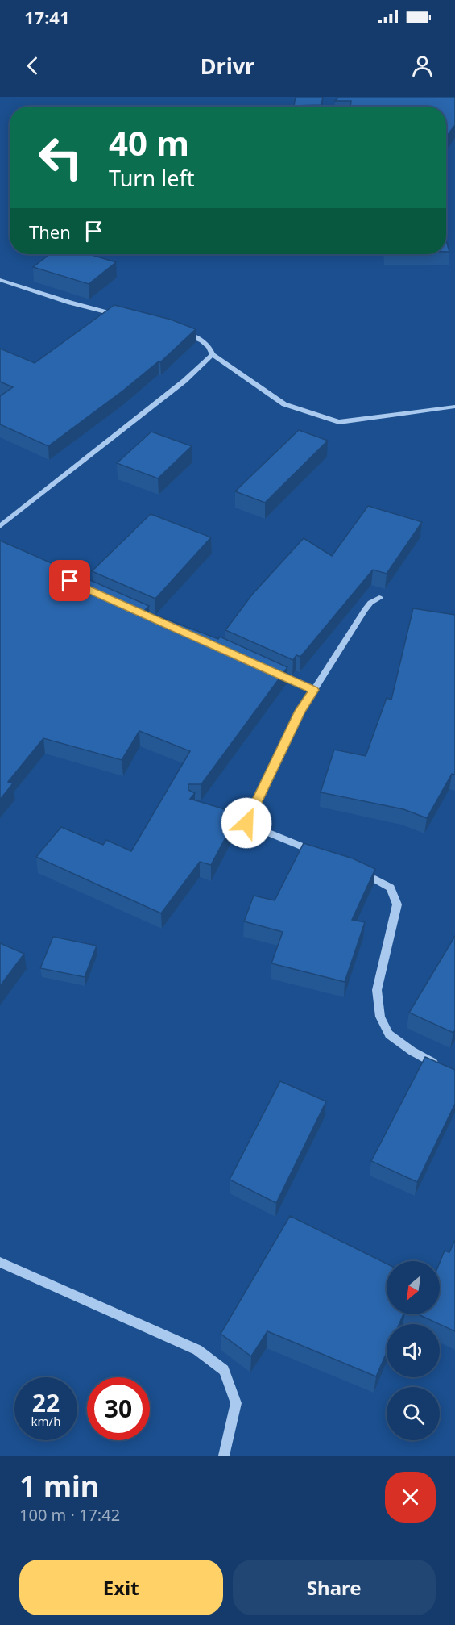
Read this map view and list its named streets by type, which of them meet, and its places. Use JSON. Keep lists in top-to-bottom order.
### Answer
{
  "north": "bottom left",
  "page": {
    "status": "17:41",
    "header": "Drivr",
    "turn": ["40 m", "Turn left"],
    "then": "Then",
    "speed": "22 km/h",
    "limit": "30",
    "heading": ["1 min", "100 m · 17:42"],
    "buttons": ["Exit", "Share"]
  }
}
